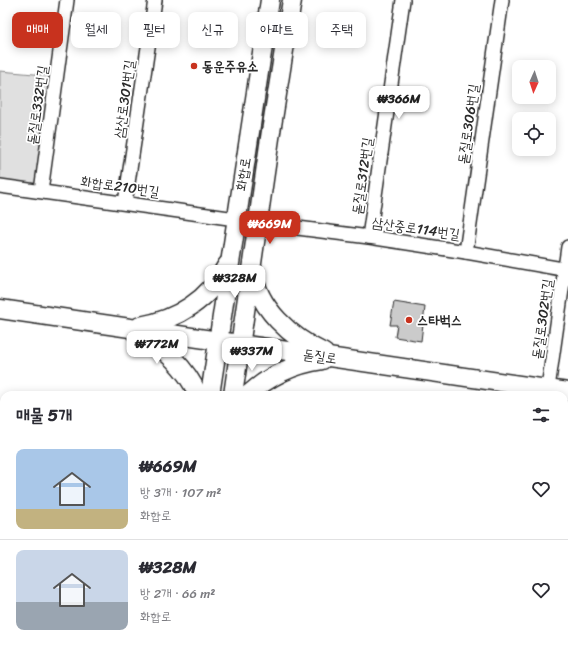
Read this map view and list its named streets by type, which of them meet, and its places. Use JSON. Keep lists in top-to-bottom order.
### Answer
{
  "streets": {
    "main road": ["화합로", "돋질로"],
    "street": [
      "삼산로301번길",
      "돋질로332번길",
      "돋질로306번길",
      "돋질로312번길",
      "화합로210번길",
      "삼산중로114번길",
      "돋질로302번길"
    ]
  },
  "crossings": [
    ["삼산로301번길", "화합로210번길"],
    ["돋질로332번길", "화합로210번길"],
    ["돋질로306번길", "삼산중로114번길"],
    ["화합로", "화합로210번길"],
    ["화합로", "삼산중로114번길"],
    ["화합로", "돋질로"],
    ["돋질로312번길", "삼산중로114번길"],
    ["삼산중로114번길", "돋질로302번길"]
  ],
  "places": ["동운주유소", "스타벅스"],
  "north": "bottom",
  "page": {
    "chip": [
      "매매",
      "월세",
      "필터",
      "신규",
      "아파트",
      "주택"
    ],
    "price": [
      "₩366M",
      "₩669M",
      "₩328M",
      "₩772M",
      "₩337M"
    ],
    "heading": "매물 5개",
    "list": [
      {
        "name": "₩669M",
        "note": "방 3개 · 107 m² · 화합로"
      },
      {
        "name": "₩328M",
        "note": "방 2개 · 66 m² · 화합로"
      }
    ]
  }
}
